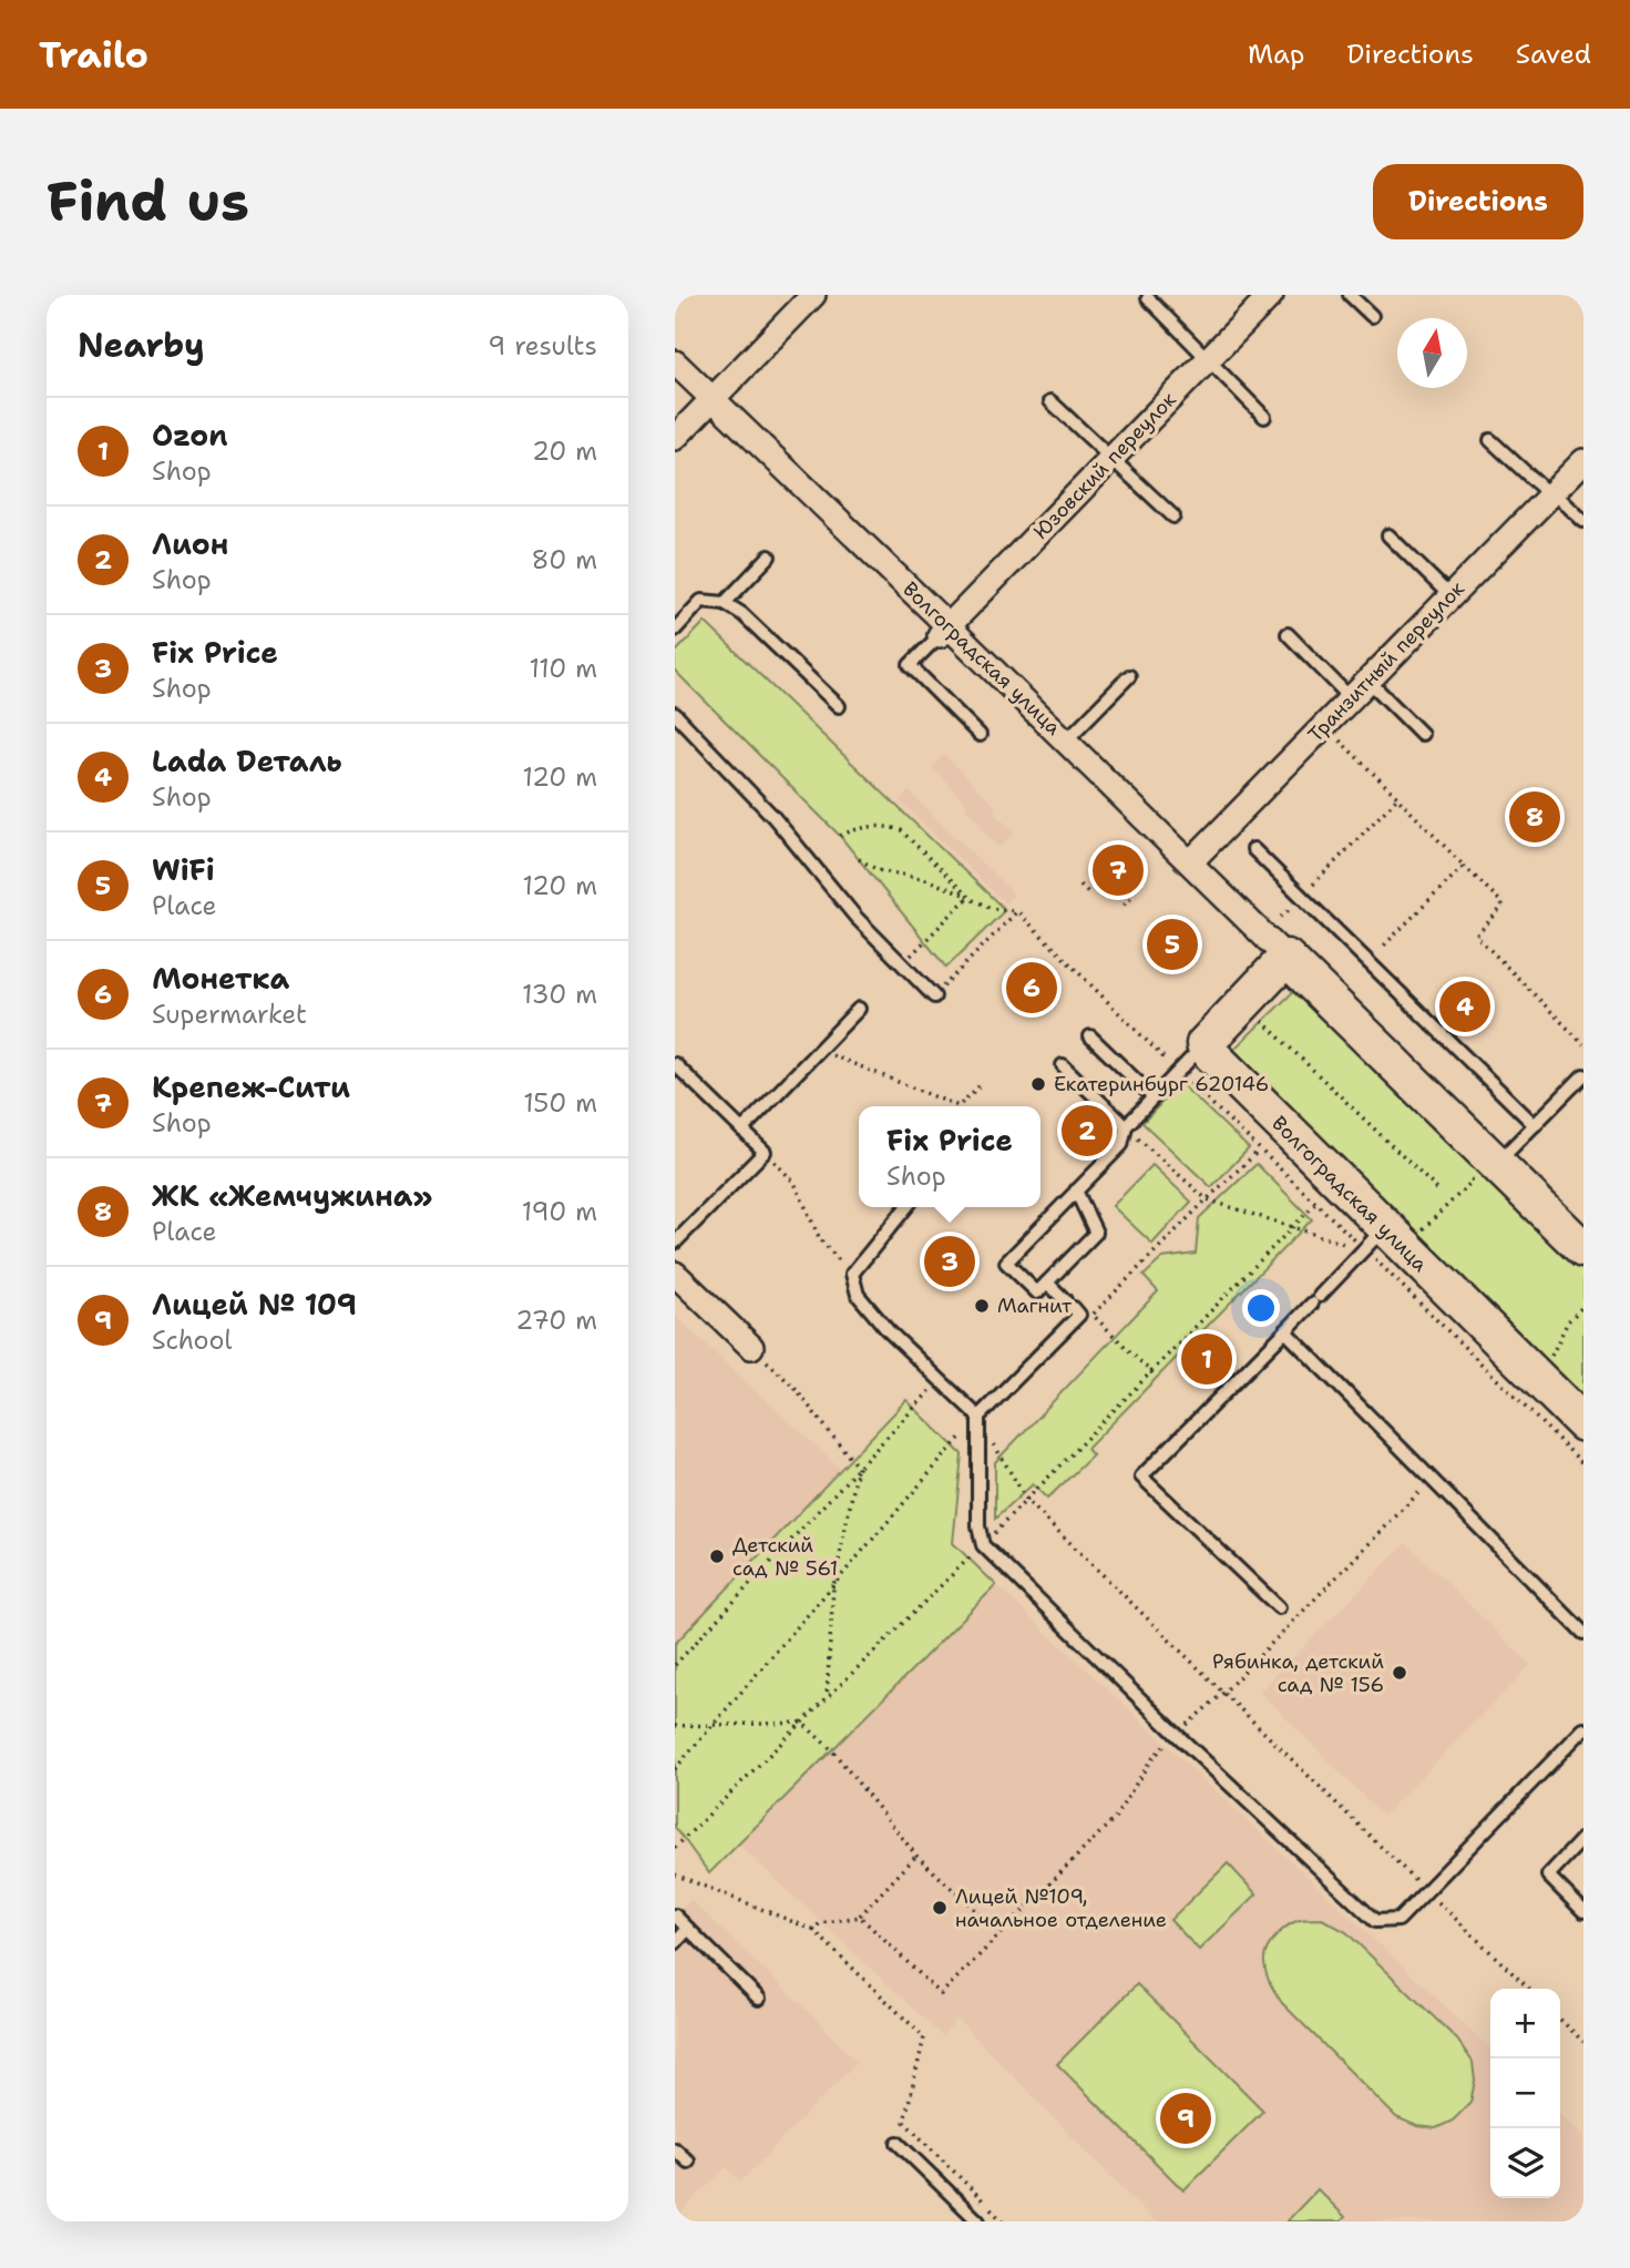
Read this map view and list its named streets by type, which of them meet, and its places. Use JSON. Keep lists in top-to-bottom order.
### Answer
{
  "streets": {
    "street": ["Юзовский переулок", "Волгоградская улица", "Транзитный переулок"]
  },
  "crossings": [
    ["Юзовский переулок", "Волгоградская улица"],
    ["Волгоградская улица", "Транзитный переулок"]
  ],
  "places": [
    "Екатеринбург 620146",
    "Магнит",
    "Детский сад № 561",
    "Рябинка, детский сад № 156",
    "Лицей №109, начальное отделение"
  ],
  "north": "top",
  "page": {
    "header": "Trailo",
    "nav": ["Map", "Directions", "Saved"],
    "buttons": "Directions",
    "title": "Find us",
    "heading": ["Nearby", "9 results"],
    "list": [
      {
        "mark": "1",
        "name": "Ozon",
        "note": "Shop",
        "value": "20 m"
      },
      {
        "mark": "2",
        "name": "Лион",
        "note": "Shop",
        "value": "80 m"
      },
      {
        "mark": "3",
        "name": "Fix Price",
        "note": "Shop",
        "value": "110 m"
      },
      {
        "mark": "4",
        "name": "Lada Dеталь",
        "note": "Shop",
        "value": "120 m"
      },
      {
        "mark": "5",
        "name": "WiFi",
        "note": "Place",
        "value": "120 m"
      },
      {
        "mark": "6",
        "name": "Монетка",
        "note": "Supermarket",
        "value": "130 m"
      },
      {
        "mark": "7",
        "name": "Крепеж-Сити",
        "note": "Shop",
        "value": "150 m"
      },
      {
        "mark": "8",
        "name": "ЖК «Жемчужина»",
        "note": "Place",
        "value": "190 m"
      },
      {
        "mark": "9",
        "name": "Лицей № 109",
        "note": "School",
        "value": "270 m"
      }
    ],
    "pins": [
      "8",
      "7",
      "5",
      "6",
      "4",
      "2",
      "3",
      "1",
      "9"
    ],
    "popup": ["Fix Price", "Shop"],
    "map_buttons": ["+", "−"]
  }
}
